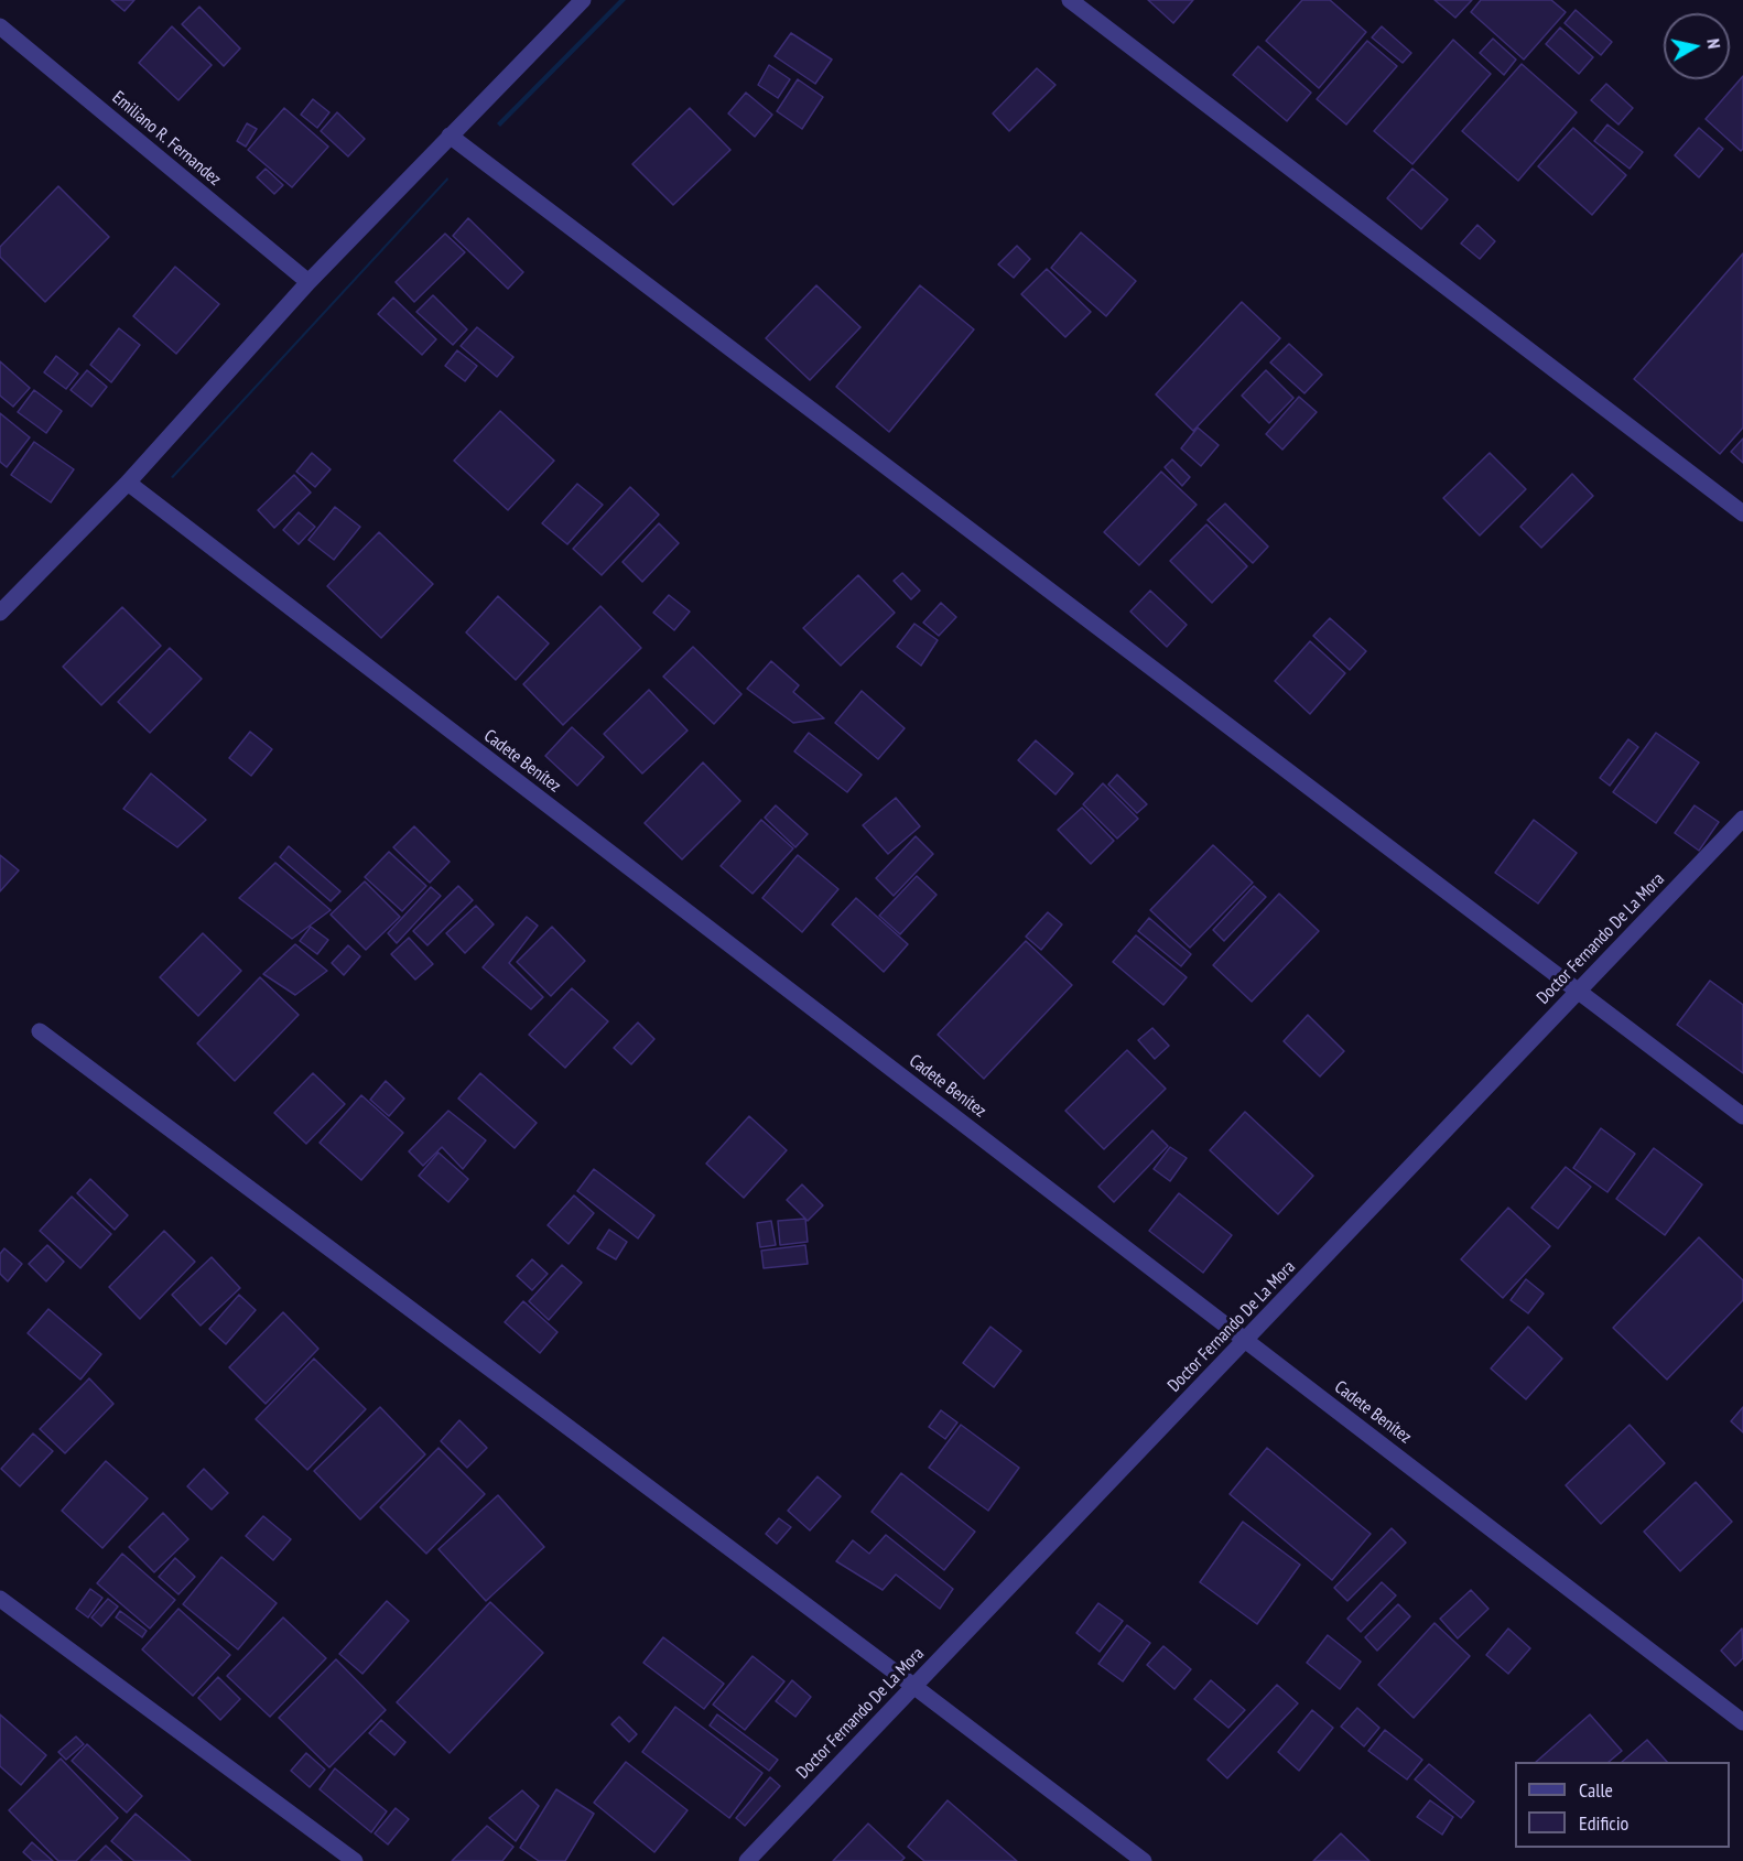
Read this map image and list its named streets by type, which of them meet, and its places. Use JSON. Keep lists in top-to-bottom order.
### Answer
{
  "streets": {
    "street": ["Emiliano R. Fernandez", "Cadete Benítez", "Doctor Fernando De La Mora"]
  },
  "crossings": [
    ["Cadete Benítez", "Doctor Fernando De La Mora"]
  ],
  "legend": ["Calle", "Edificio"],
  "north": "right"
}
